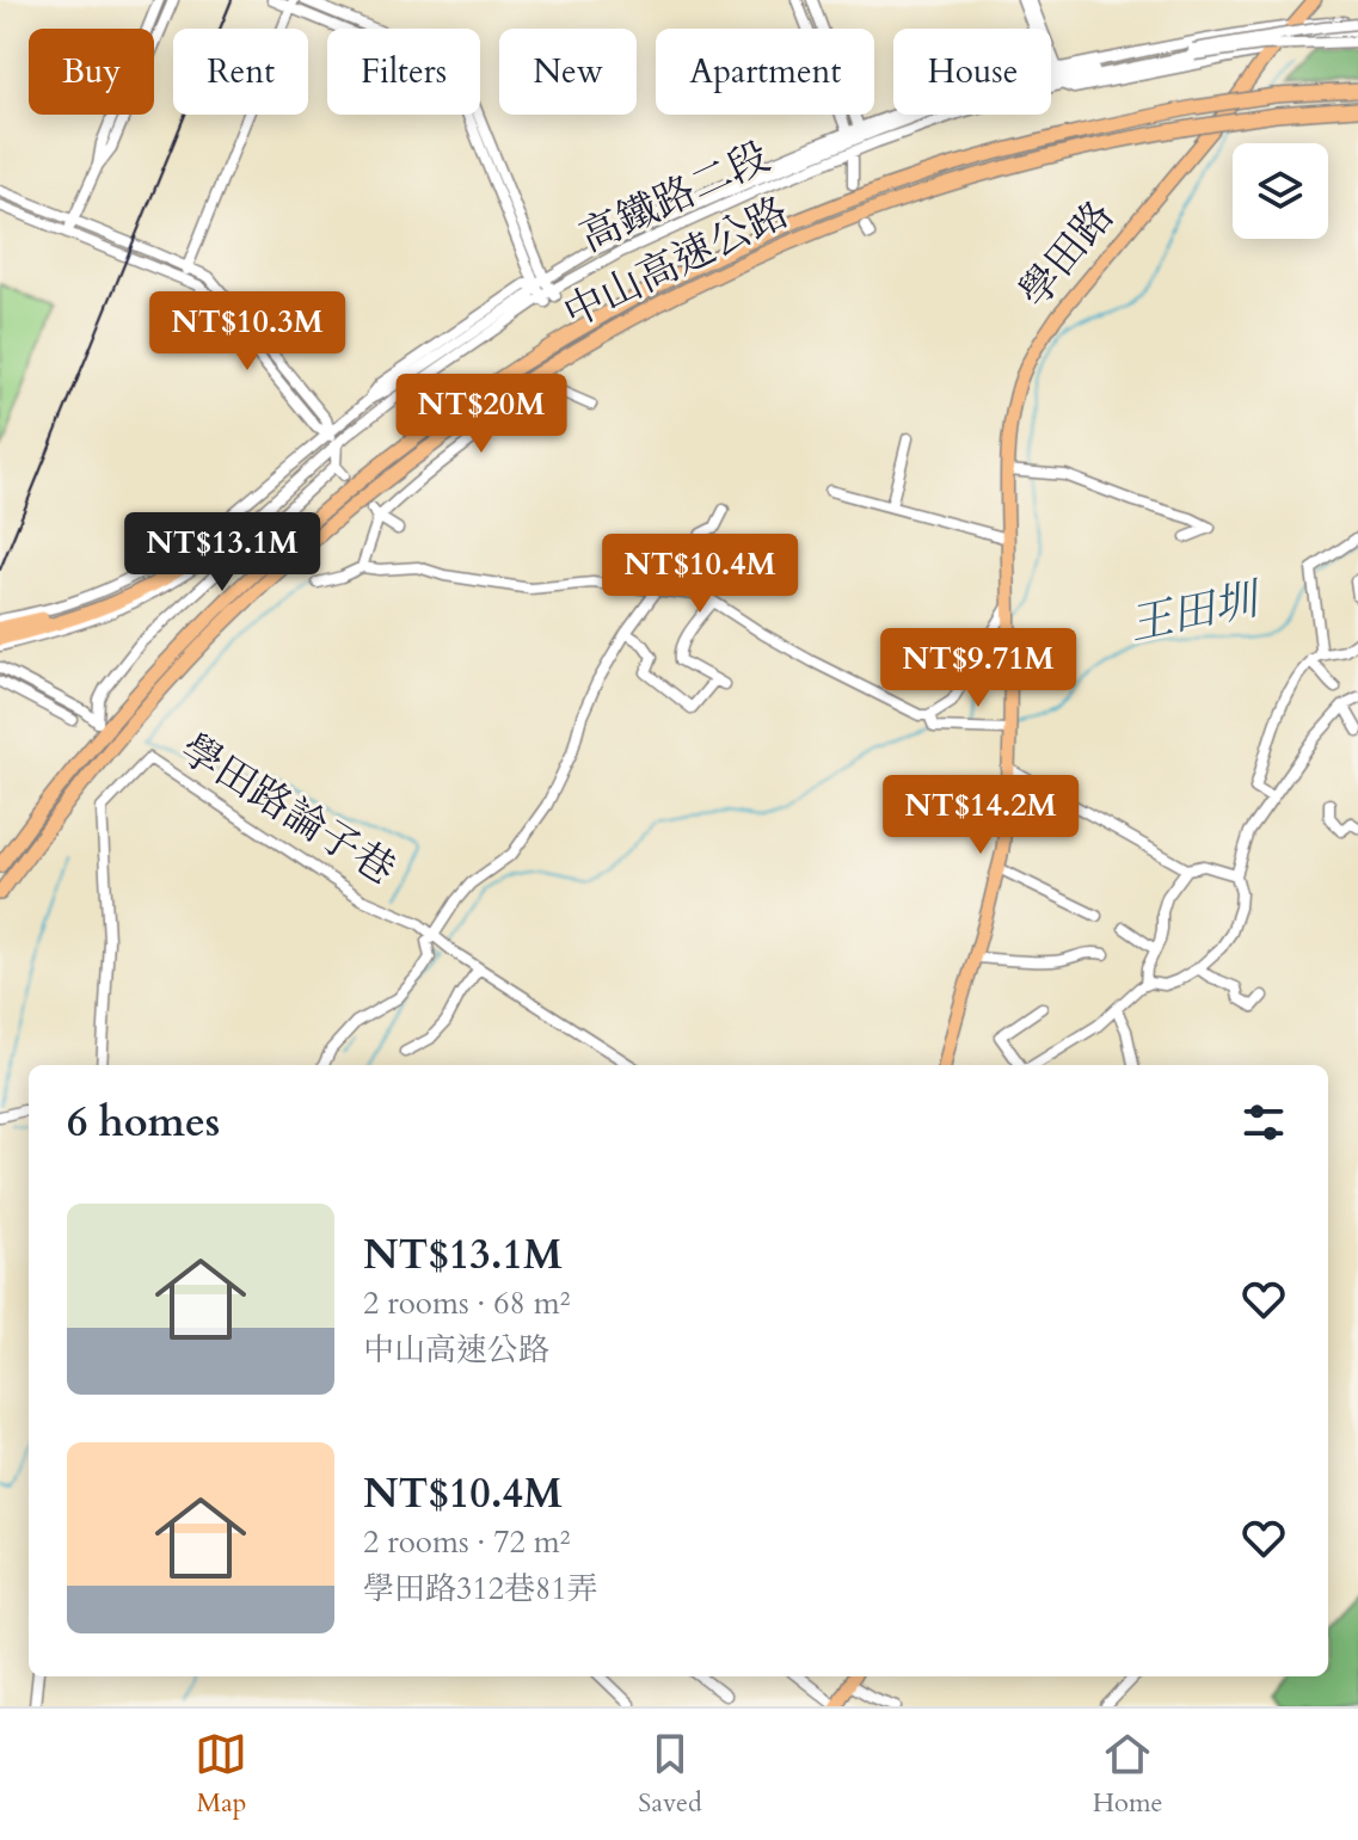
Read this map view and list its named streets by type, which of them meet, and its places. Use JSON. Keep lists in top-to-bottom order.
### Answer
{
  "streets": {
    "highway": ["中山高速公路"],
    "main road": ["學田路"],
    "street": ["高鐵路二段", "學田路論子巷"]
  },
  "crossings": [
    ["高鐵路二段", "學田路"]
  ],
  "water": ["王田圳"],
  "page": {
    "chip": [
      "Buy",
      "Rent",
      "Filters",
      "New",
      "Apartment",
      "House"
    ],
    "price": [
      "NT$10.3M",
      "NT$20M",
      "NT$13.1M",
      "NT$10.4M",
      "NT$9.71M",
      "NT$14.2M"
    ],
    "heading": "6 homes",
    "list": [
      {
        "name": "NT$13.1M",
        "note": "2 rooms · 68 m² · 中山高速公路"
      },
      {
        "name": "NT$10.4M",
        "note": "2 rooms · 72 m² · 學田路312巷81弄"
      }
    ],
    "tabs": ["Map", "Saved", "Home"]
  }
}
